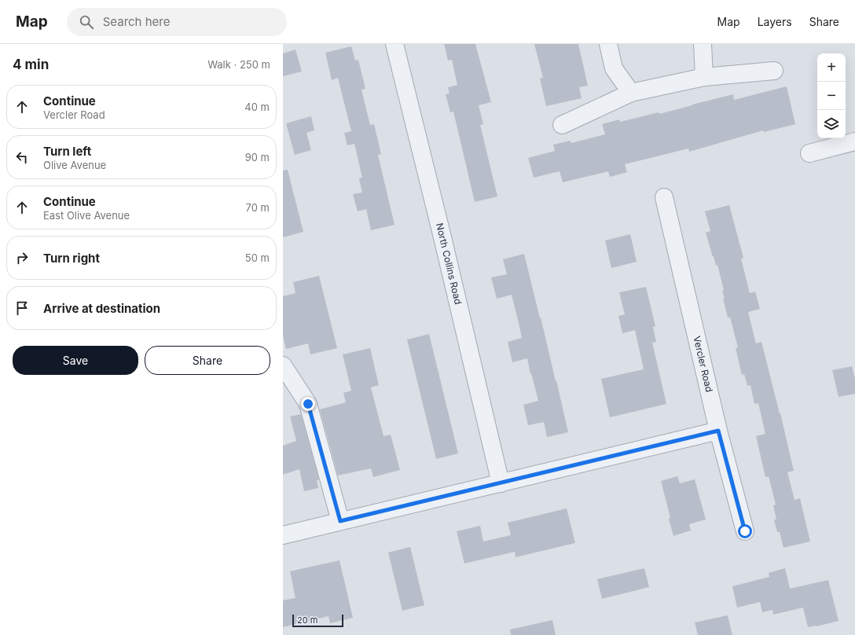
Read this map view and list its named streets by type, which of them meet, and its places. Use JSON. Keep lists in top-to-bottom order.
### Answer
{
  "streets": {
    "street": ["North Collins Road", "Vercler Road"]
  },
  "scale_bar": "20 m",
  "page": {
    "header": "Map",
    "search": "Search here",
    "nav": ["Map", "Layers", "Share"],
    "heading": ["4 min", "Walk · 250 m"],
    "map_buttons": ["+", "−"],
    "list": [
      ["Continue", "Vercler Road", "40 m"],
      ["Turn left", "Olive Avenue", "90 m"],
      ["Continue", "East Olive Avenue", "70 m"],
      ["Turn right", "50 m"],
      "Arrive at destination"
    ],
    "buttons": ["Save", "Share"],
    "scale": "20 m"
  }
}
